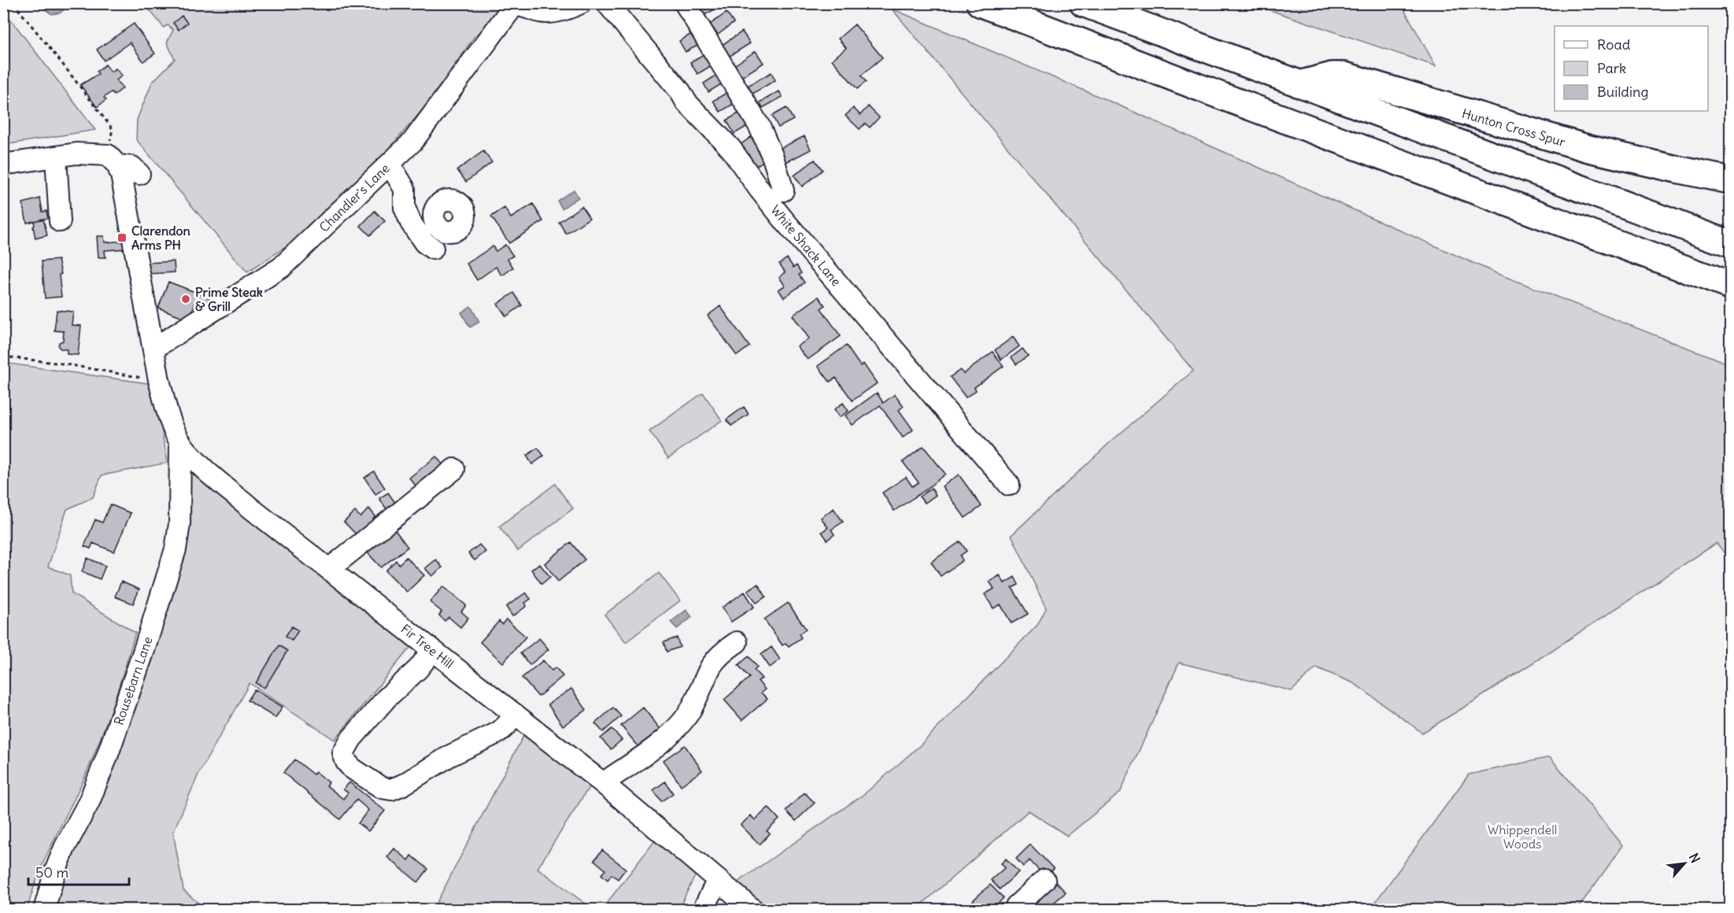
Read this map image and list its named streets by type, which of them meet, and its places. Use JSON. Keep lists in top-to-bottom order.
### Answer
{
  "streets": {
    "highway": ["Hunton Cross Spur"],
    "street": [
      "Chandler's Lane",
      "White Shack Lane",
      "Fir Tree Hill",
      "Rousebarn Lane"
    ]
  },
  "crossings": [
    ["Chandler's Lane", "Fir Tree Hill"],
    ["Fir Tree Hill", "Rousebarn Lane"]
  ],
  "parks": ["Whippendell Woods"],
  "places": {
    "transit": ["Clarendon Arms PH"],
    "other": ["Prime Steak & Grill"]
  },
  "legend": ["Road", "Park", "Building"],
  "scale_bar": "50 m",
  "north": "top right"
}
